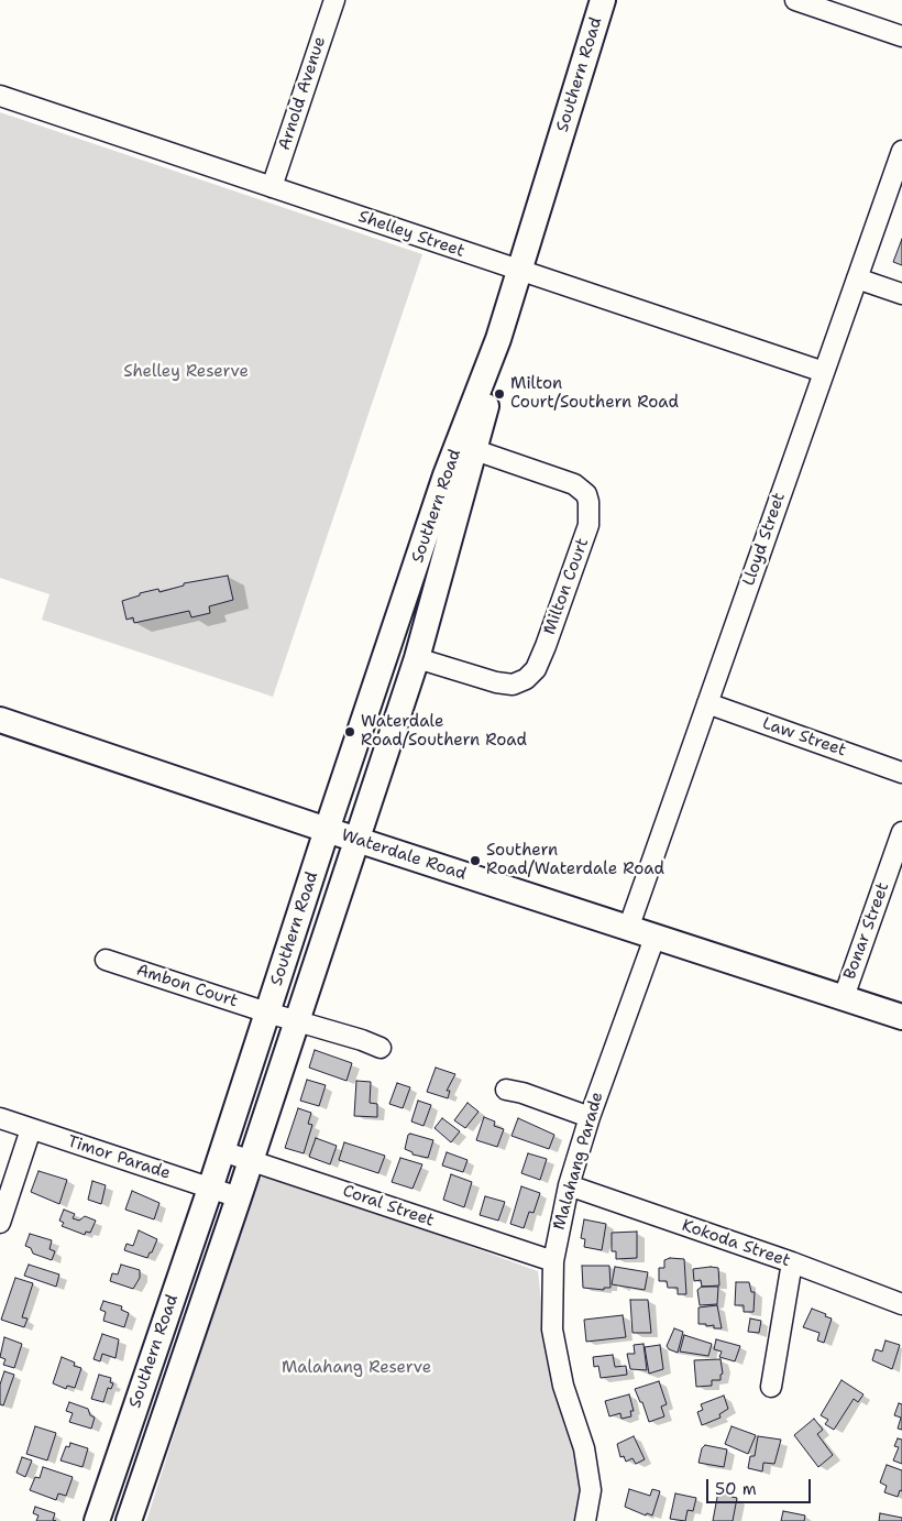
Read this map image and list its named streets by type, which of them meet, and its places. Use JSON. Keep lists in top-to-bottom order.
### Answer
{
  "streets": {
    "main road": ["Southern Road", "Waterdale Road"],
    "street": [
      "Arnold Avenue",
      "Shelley Street",
      "Lloyd Street",
      "Milton Court",
      "Law Street",
      "Bonar Street",
      "Ambon Court",
      "Timor Parade",
      "Malahang Parade",
      "Coral Street",
      "Kokoda Street"
    ]
  },
  "crossings": [
    ["Southern Road", "Shelley Street"],
    ["Southern Road", "Milton Court"],
    ["Southern Road", "Waterdale Road"],
    ["Southern Road", "Ambon Court"],
    ["Southern Road", "Timor Parade"],
    ["Southern Road", "Coral Street"],
    ["Arnold Avenue", "Shelley Street"],
    ["Shelley Street", "Lloyd Street"],
    ["Lloyd Street", "Law Street"],
    ["Lloyd Street", "Waterdale Road"],
    ["Waterdale Road", "Bonar Street"],
    ["Waterdale Road", "Malahang Parade"],
    ["Malahang Parade", "Coral Street"],
    ["Malahang Parade", "Kokoda Street"]
  ],
  "parks": ["Shelley Reserve", "Malahang Reserve"],
  "places": ["Milton Court/Southern Road", "Waterdale Road/Southern Road", "Southern Road/Waterdale Road"],
  "scale_bar": "50 m"
}
